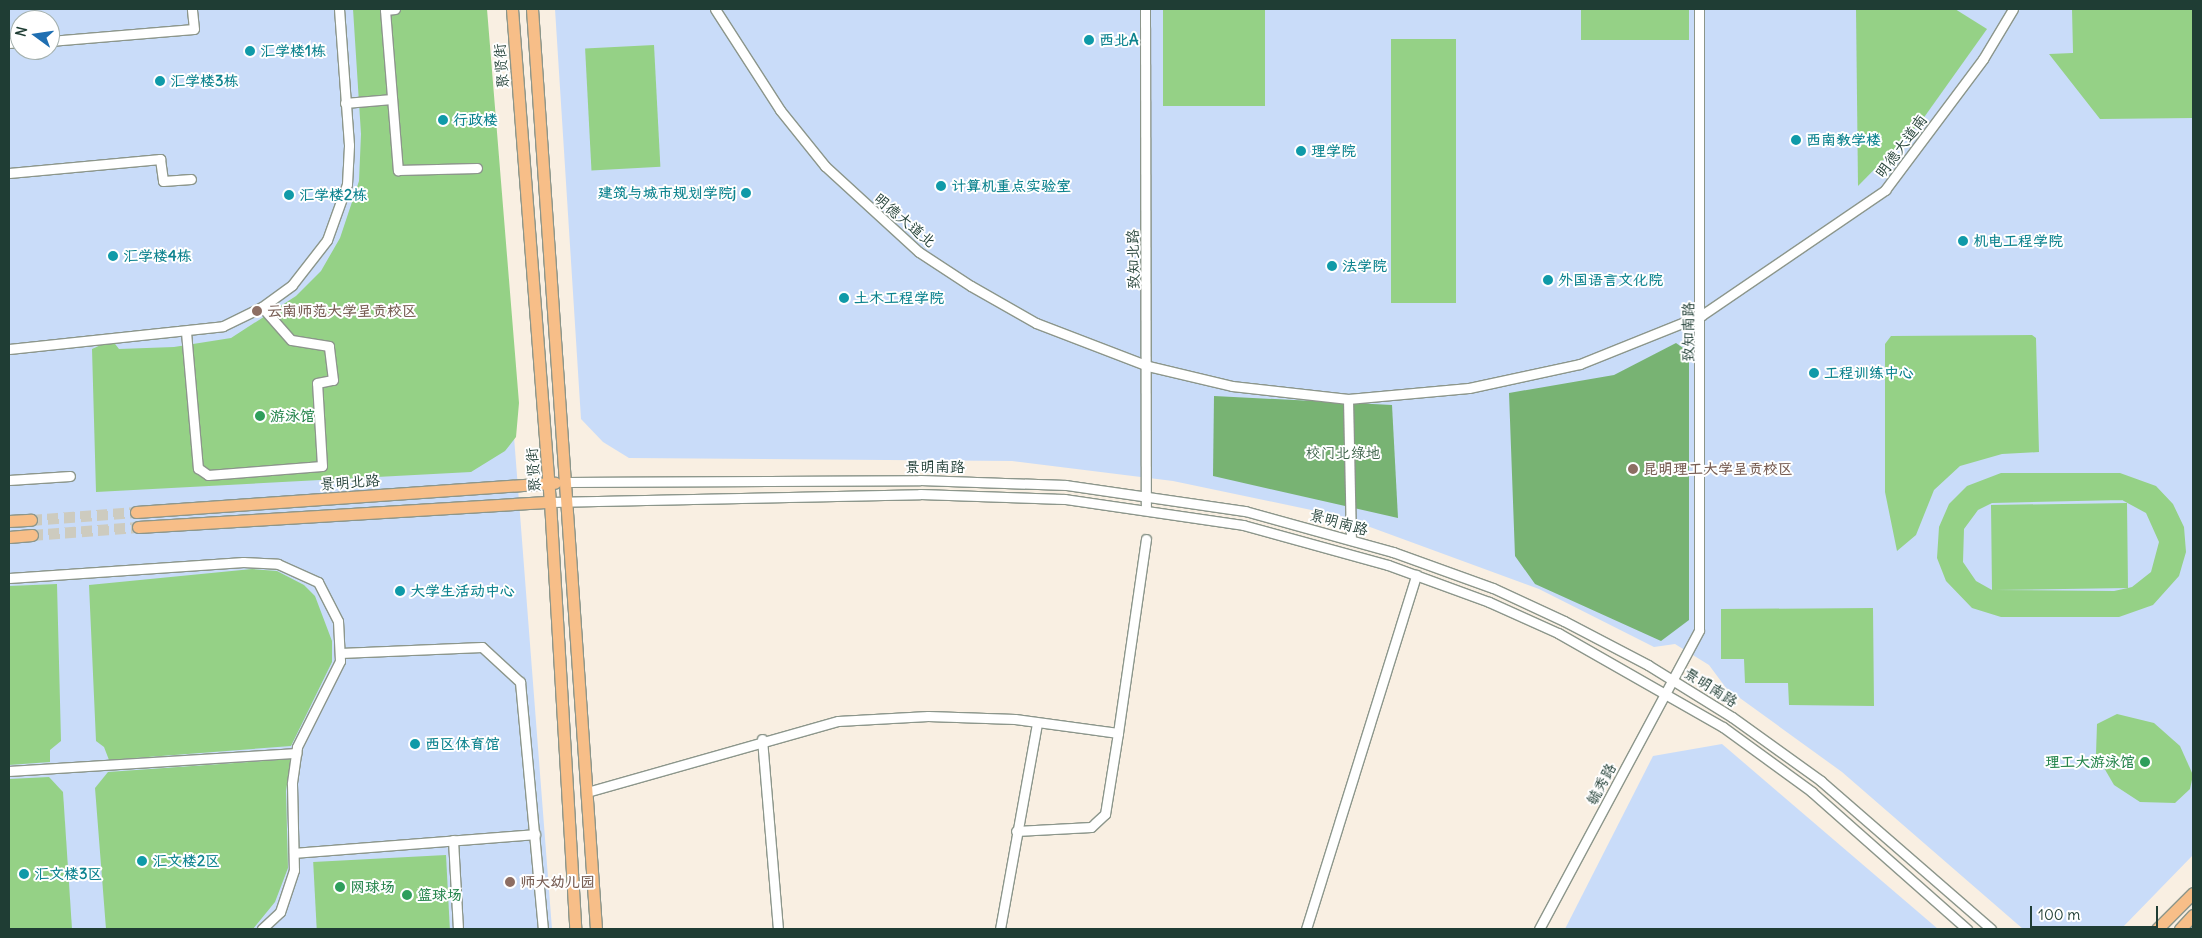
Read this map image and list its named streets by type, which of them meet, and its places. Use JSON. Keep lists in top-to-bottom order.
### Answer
{
  "streets": {
    "main road": ["聚贤街", "景明北路"],
    "street": [
      "明德大道南",
      "明德大道北",
      "致知北路",
      "致知南路",
      "景明南路",
      "毓秀路"
    ]
  },
  "crossings": [
    ["聚贤街", "景明南路"],
    ["聚贤街", "景明北路"],
    ["明德大道南", "明德大道北"],
    ["明德大道南", "致知南路"],
    ["明德大道北", "致知北路"],
    ["致知北路", "景明南路"],
    ["致知南路", "毓秀路"],
    ["景明南路", "景明北路"],
    ["景明南路", "毓秀路"]
  ],
  "parks": ["校门北绿地"],
  "places": [
    "西北A",
    "汇学楼1栋",
    "汇学楼3栋",
    "行政楼",
    "西南教学楼",
    "理学院",
    "计算机重点实验室",
    "建筑与城市规划学院j",
    "汇学楼2栋",
    "机电工程学院",
    "汇学楼4栋",
    "法学院",
    "外国语言文化院",
    "土木工程学院",
    "云南师范大学呈贡校区",
    "工程训练中心",
    "游泳馆",
    "昆明理工大学呈贡校区",
    "大学生活动中心",
    "西区体育馆",
    "理工大游泳馆",
    "汇文楼2区",
    "汇文楼3区",
    "师大幼儿园",
    "网球场",
    "篮球场"
  ],
  "scale_bar": "100 m",
  "north": "left"
}
